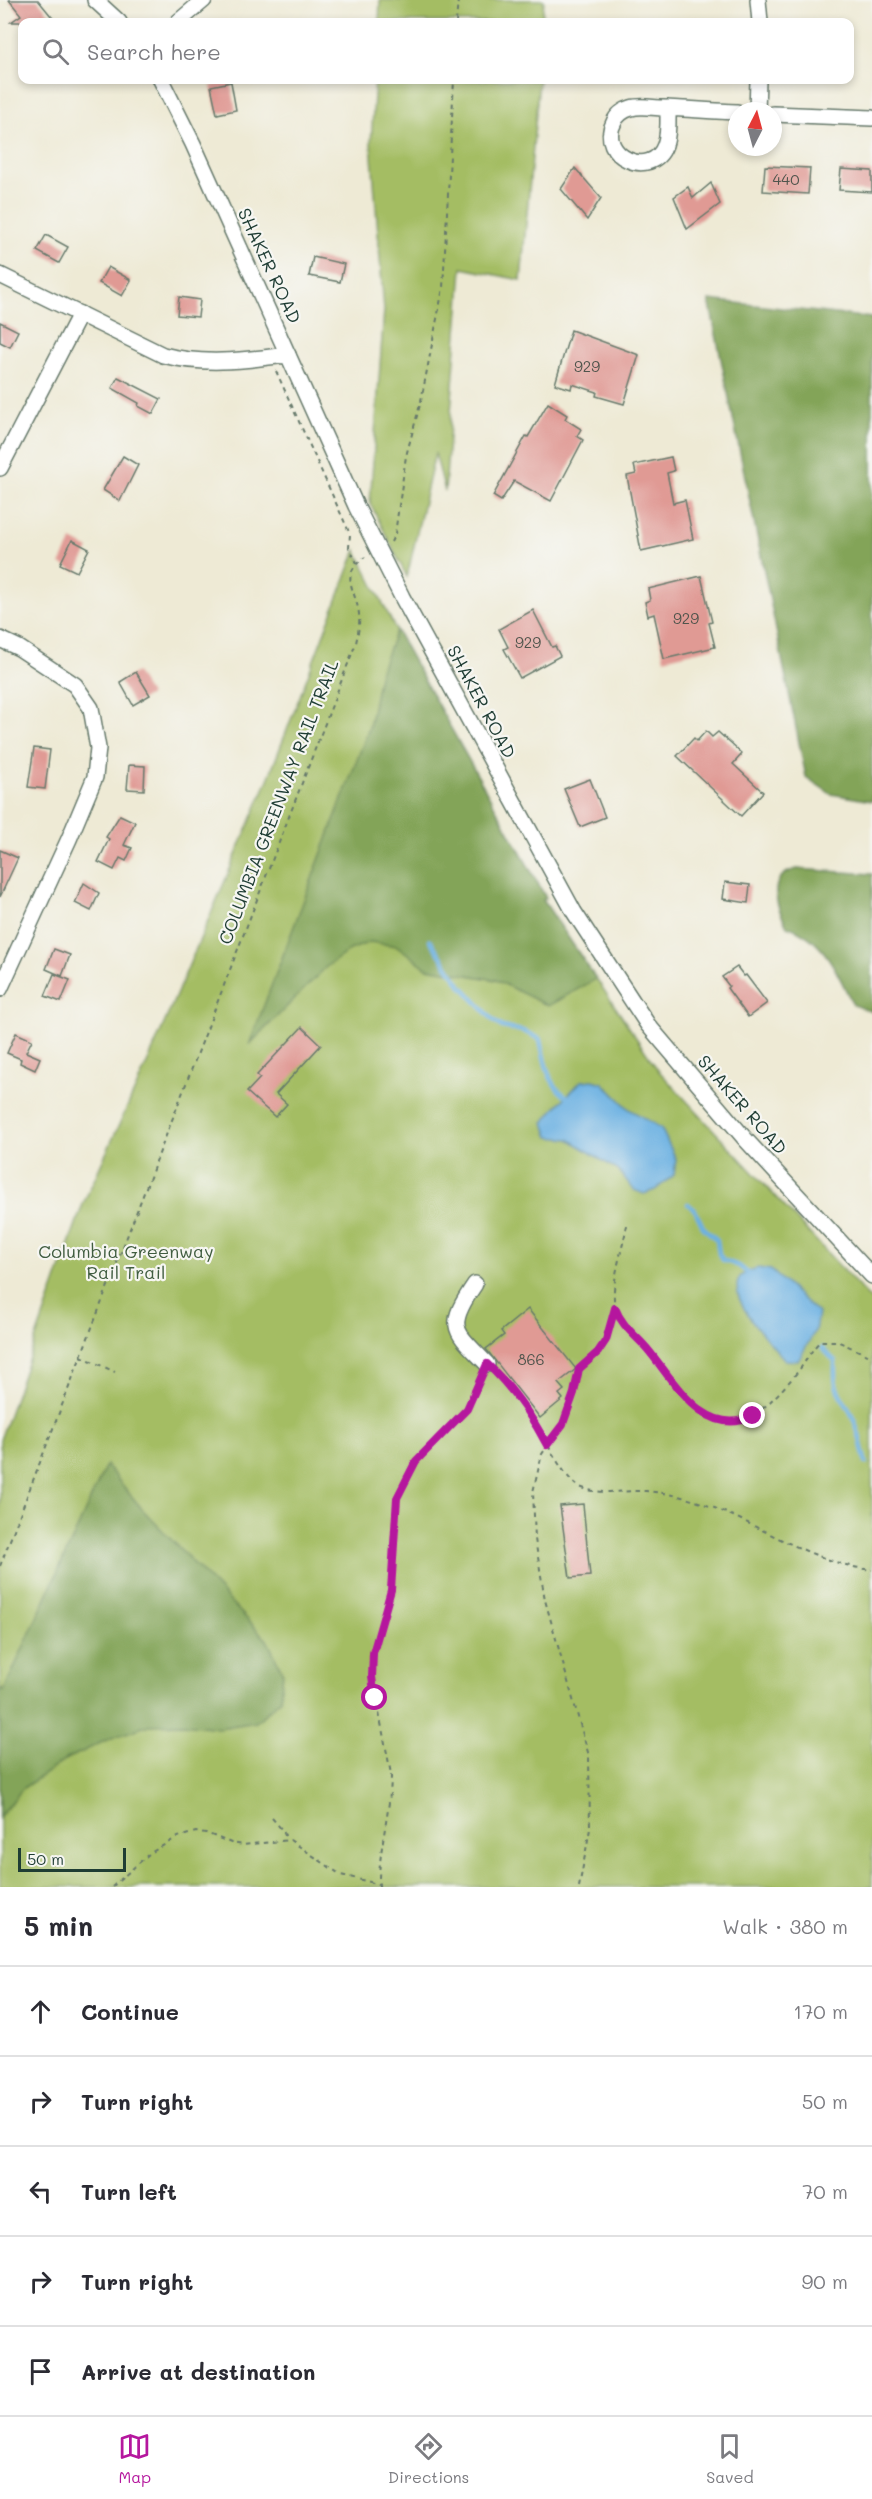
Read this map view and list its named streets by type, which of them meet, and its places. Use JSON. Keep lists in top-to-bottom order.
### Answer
{
  "streets": {
    "street": ["SHAKER ROAD"],
    "path": ["COLUMBIA GREENWAY RAIL TRAIL"]
  },
  "parks": ["Columbia Greenway Rail Trail"],
  "house_numbers": [
    "440",
    "929",
    "929",
    "929",
    "866"
  ],
  "scale_bar": "50 m",
  "north": "top",
  "page": {
    "search": "Search here",
    "scale": "50 m",
    "heading": ["5 min", "Walk · 380 m"],
    "list": [
      ["Continue", "170 m"],
      ["Turn right", "50 m"],
      ["Turn left", "70 m"],
      ["Turn right", "90 m"],
      "Arrive at destination"
    ],
    "nav": ["Map", "Directions", "Saved"]
  }
}
